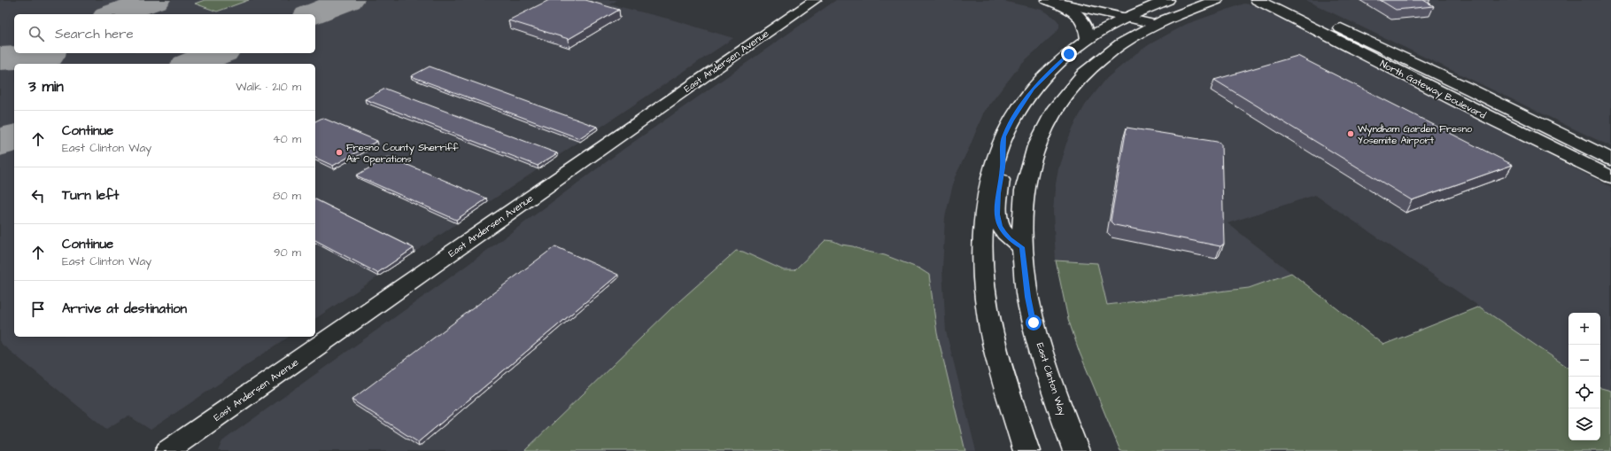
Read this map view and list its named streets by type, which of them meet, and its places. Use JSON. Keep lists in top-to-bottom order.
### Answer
{
  "streets": {
    "main road": ["North Gateway Boulevard", "East Clinton Way"],
    "street": ["East Andersen Avenue"]
  },
  "places": ["Wyndham Garden Fresno Yosemite Airport", "Fresno County Sherriff Air Operations"],
  "page": {
    "search": "Search here",
    "heading": ["3 min", "Walk · 210 m"],
    "list": [
      ["Continue", "East Clinton Way", "40 m"],
      ["Turn left", "80 m"],
      ["Continue", "East Clinton Way", "90 m"],
      "Arrive at destination"
    ],
    "map_buttons": ["+", "−"]
  }
}
